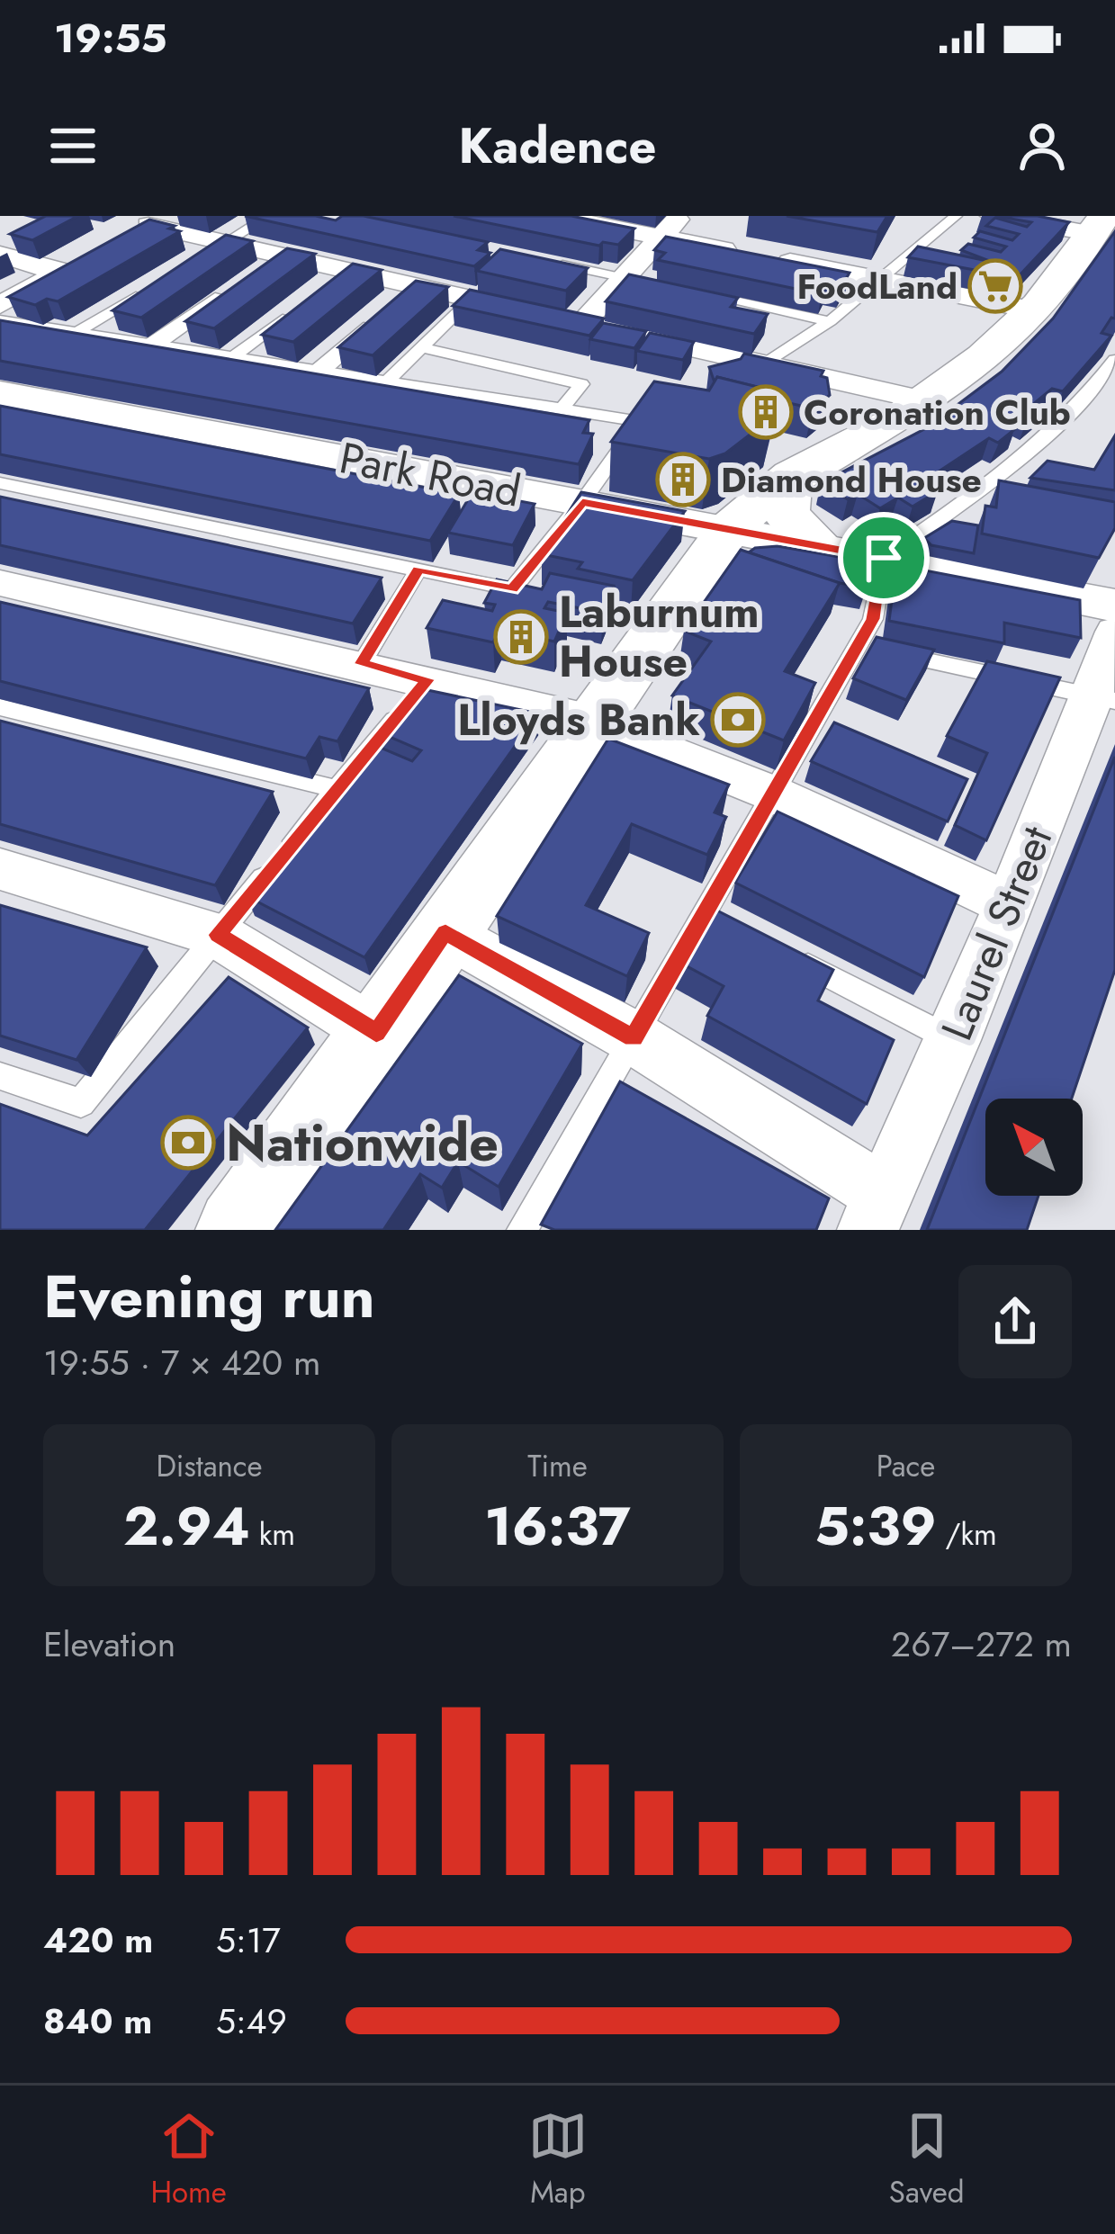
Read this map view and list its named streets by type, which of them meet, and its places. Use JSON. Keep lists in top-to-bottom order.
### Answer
{
  "streets": {
    "street": ["Park Road", "Laurel Street"]
  },
  "places": {
    "supermarket": ["FoodLand"],
    "building": ["Coronation Club", "Diamond House", "Laburnum House"],
    "bank": ["Lloyds Bank", "Nationwide"]
  },
  "north": "top left",
  "page": {
    "status": "19:55",
    "header": "Kadence",
    "heading": ["Evening run", "19:55 · 7 × 420 m"],
    "stats": [
      ["Distance", "2.94 km"],
      ["Time", "16:37"],
      ["Pace", "5:39 /km"]
    ],
    "chart": ["Elevation", "267–272 m"],
    "list": [
      {
        "name": "420 m",
        "note": "5:17"
      },
      {
        "name": "840 m",
        "note": "5:49"
      }
    ],
    "tabs": ["Home", "Map", "Saved"]
  }
}
